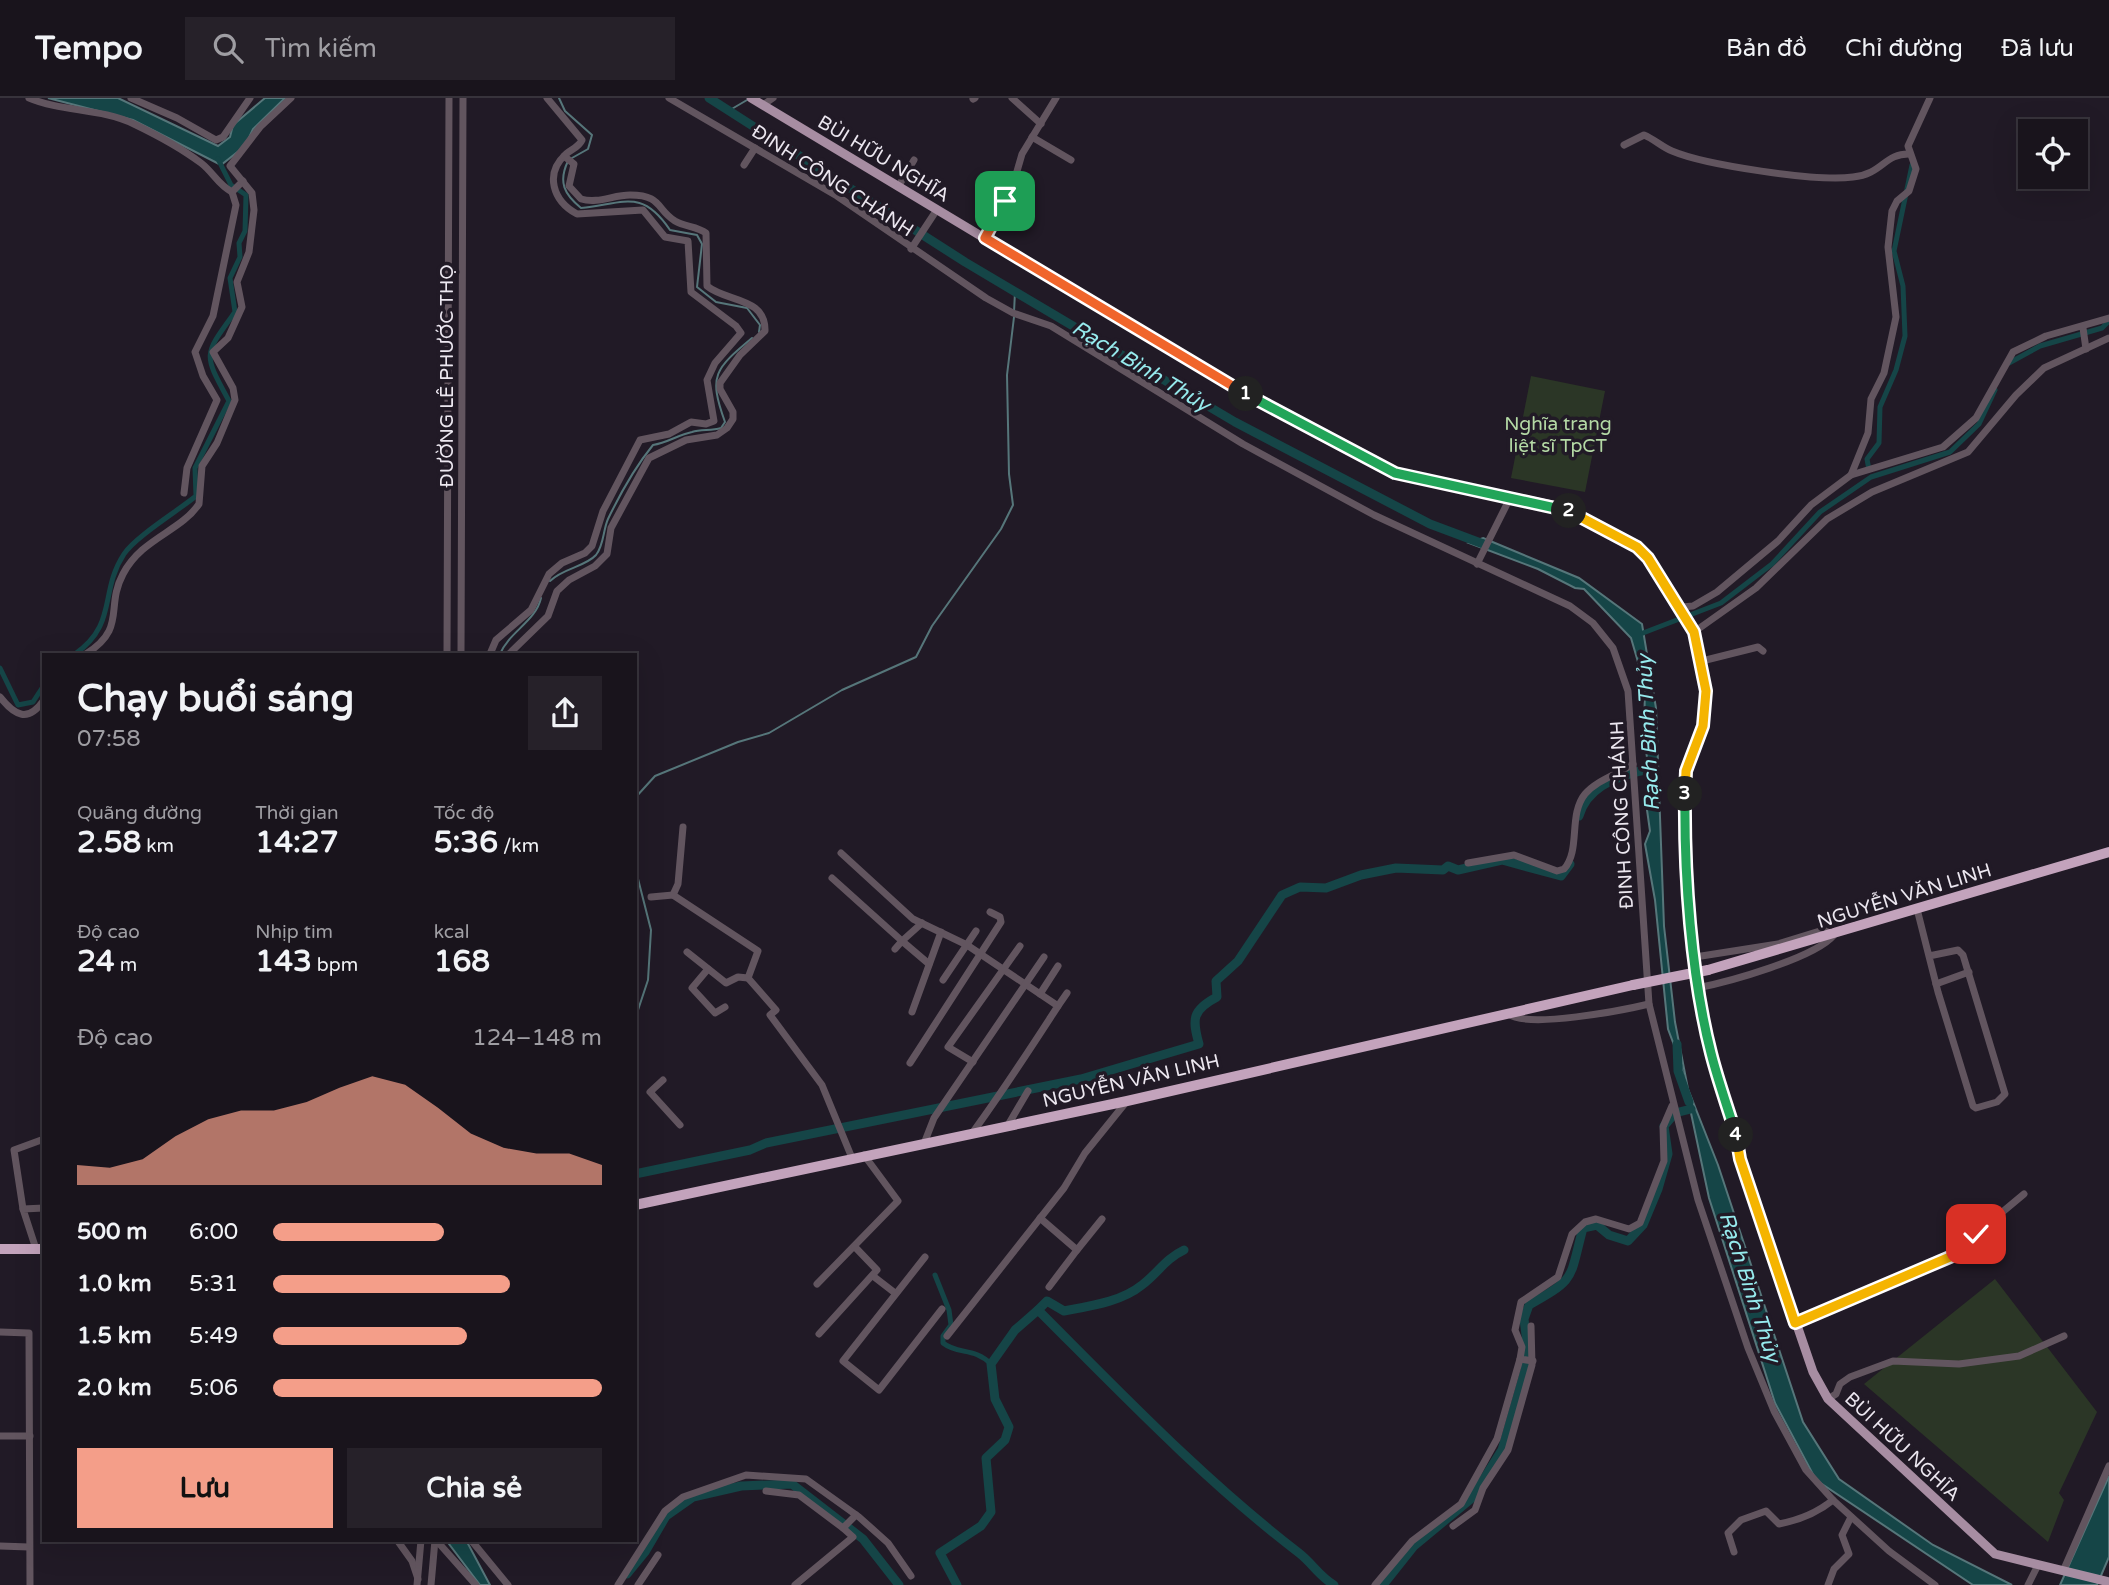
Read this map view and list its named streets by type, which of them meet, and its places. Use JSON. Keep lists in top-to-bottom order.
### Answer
{
  "streets": {
    "highway": ["NGUYỄN VĂN LINH"],
    "main road": ["BÙI HỮU NGHĨA"],
    "street": ["ĐINH CÔNG CHÁNH", "ĐƯỜNG LÊ PHƯỚC THỌ"]
  },
  "water": ["Rạch Bình Thủy"],
  "parks": ["Nghĩa trang liệt sĩ TpCT"],
  "page": {
    "header": "Tempo",
    "search": "Tìm kiếm",
    "nav": ["Bản đồ", "Chỉ đường", "Đã lưu"],
    "pins": [
      "1",
      "2",
      "3",
      "4"
    ],
    "heading": ["Chạy buổi sáng", "07:58"],
    "stats": [
      ["Quãng đường", "2.58 km"],
      ["Thời gian", "14:27"],
      ["Tốc độ", "5:36 /km"],
      ["Độ cao", "24 m"],
      ["Nhịp tim", "143 bpm"],
      ["kcal", "168"]
    ],
    "chart": ["Độ cao", "124–148 m"],
    "list": [
      {
        "name": "500 m",
        "note": "6:00"
      },
      {
        "name": "1.0 km",
        "note": "5:31"
      },
      {
        "name": "1.5 km",
        "note": "5:49"
      },
      {
        "name": "2.0 km",
        "note": "5:06"
      }
    ],
    "buttons": ["Lưu", "Chia sẻ"]
  }
}
